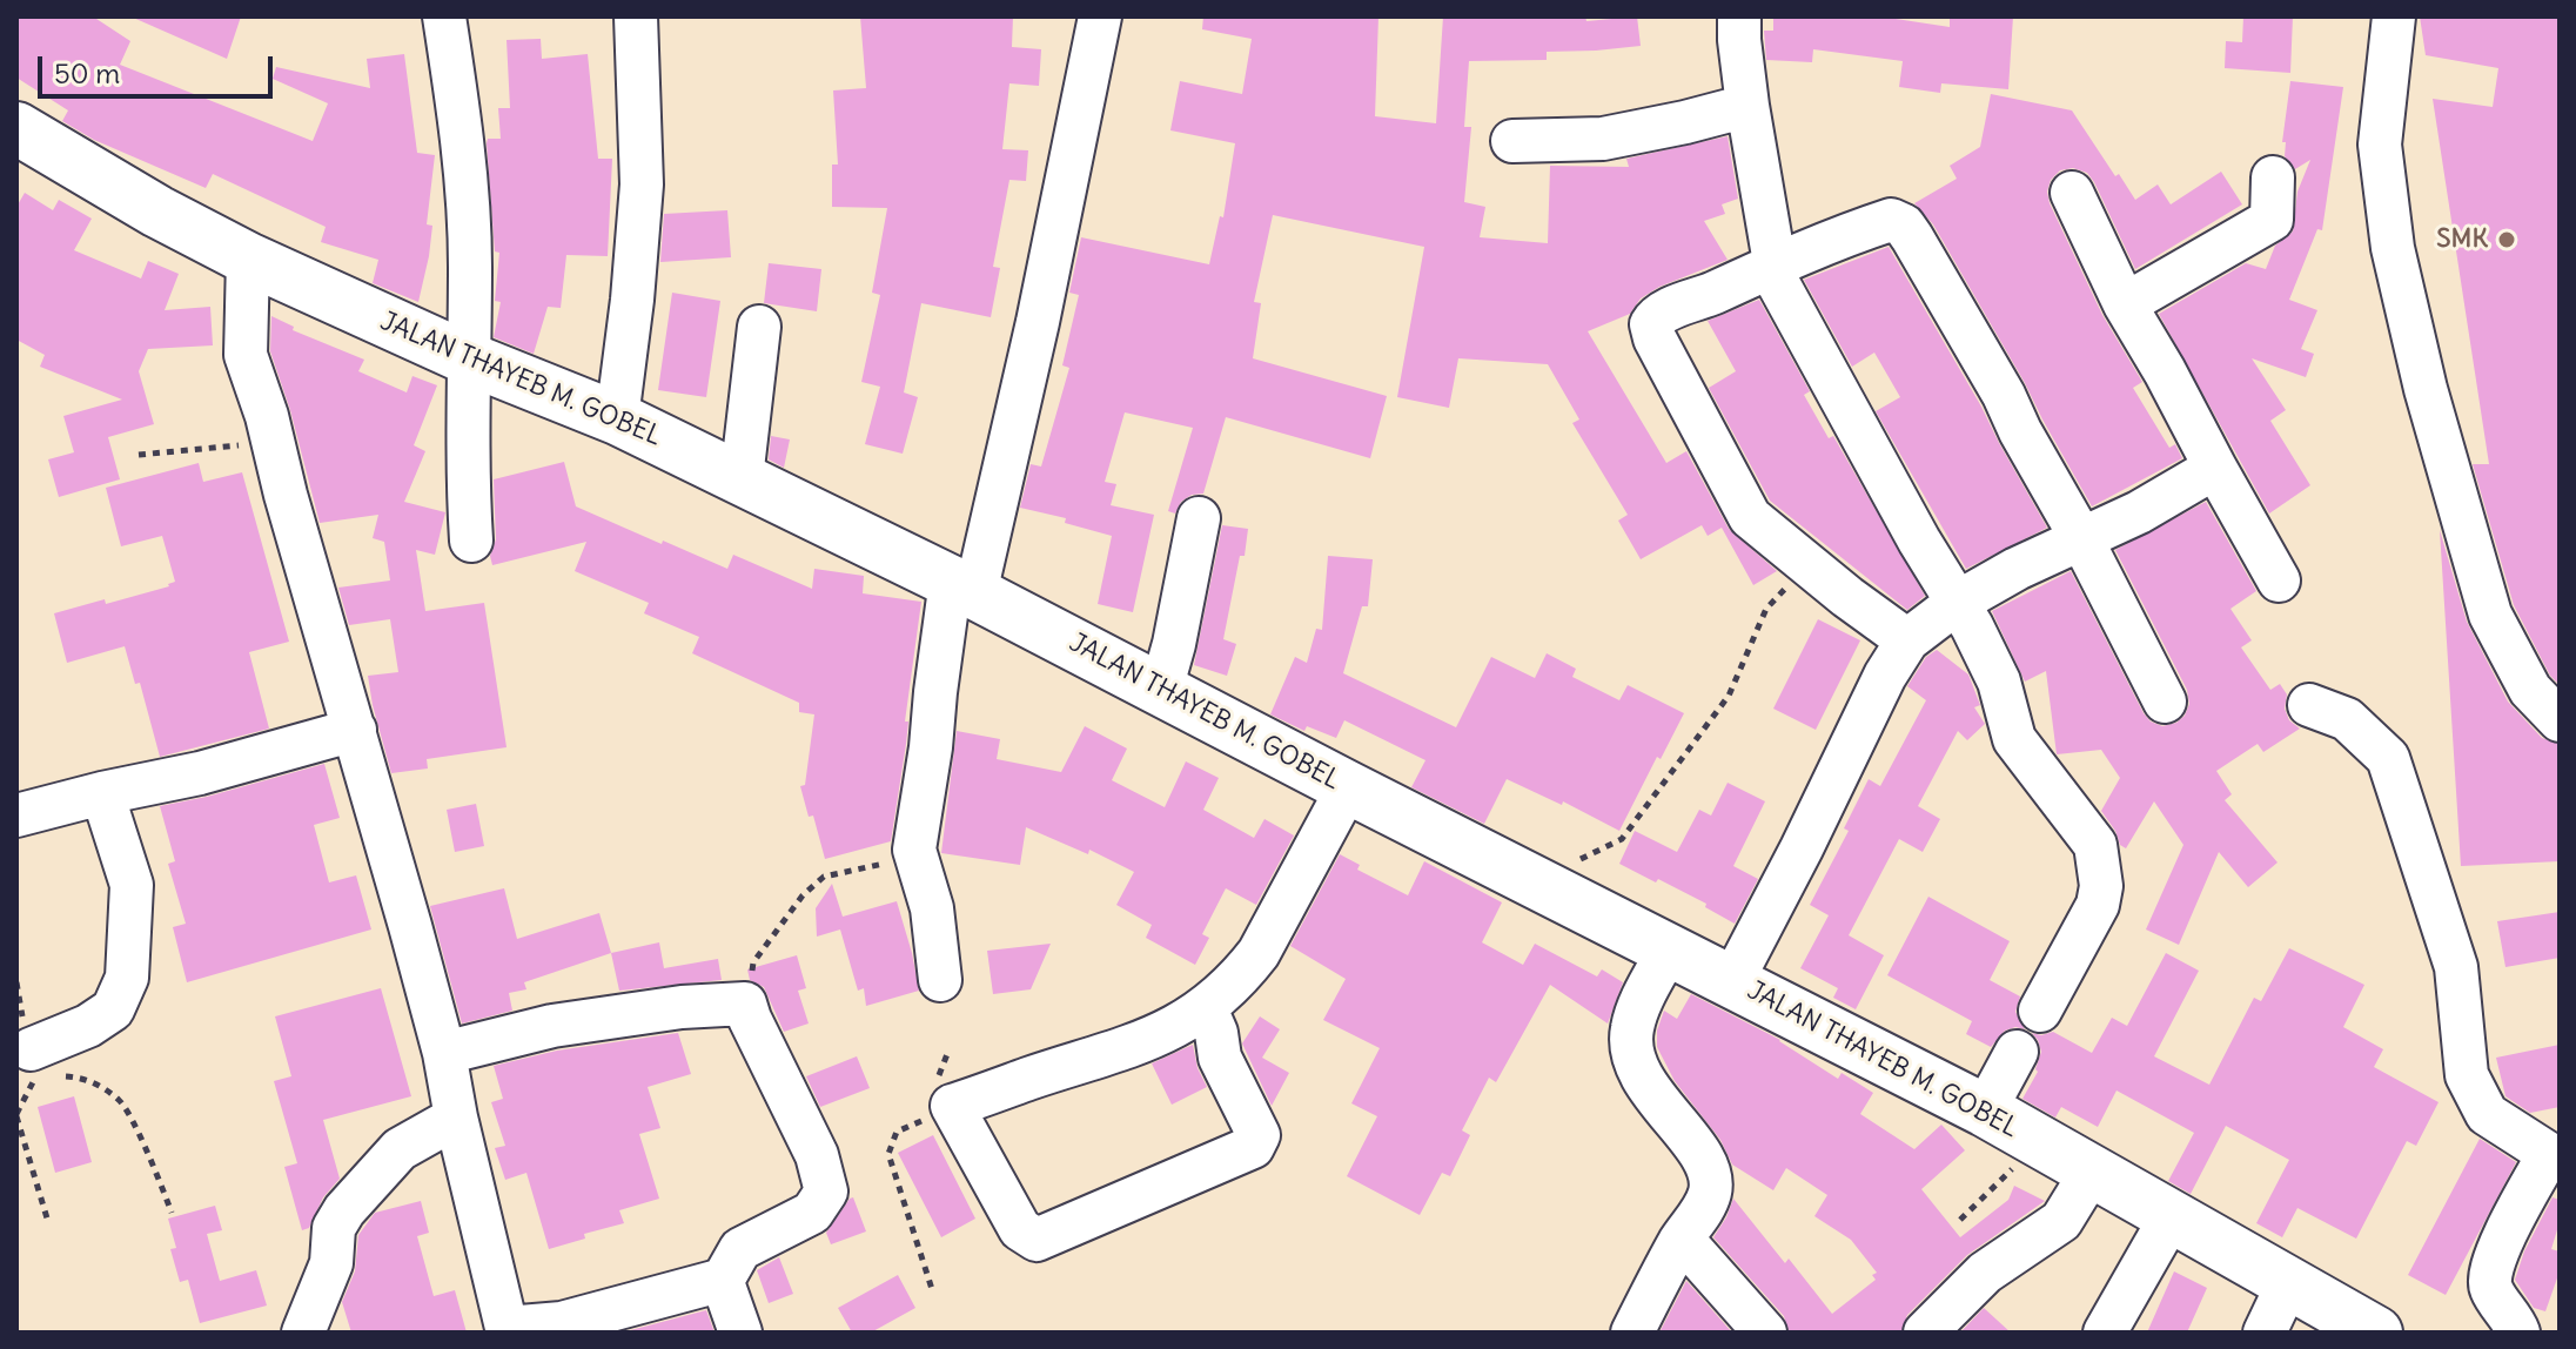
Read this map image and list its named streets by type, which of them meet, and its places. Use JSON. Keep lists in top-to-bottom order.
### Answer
{
  "streets": {
    "main road": ["JALAN THAYEB M. GOBEL"]
  },
  "places": ["SMK"],
  "scale_bar": "50 m"
}
